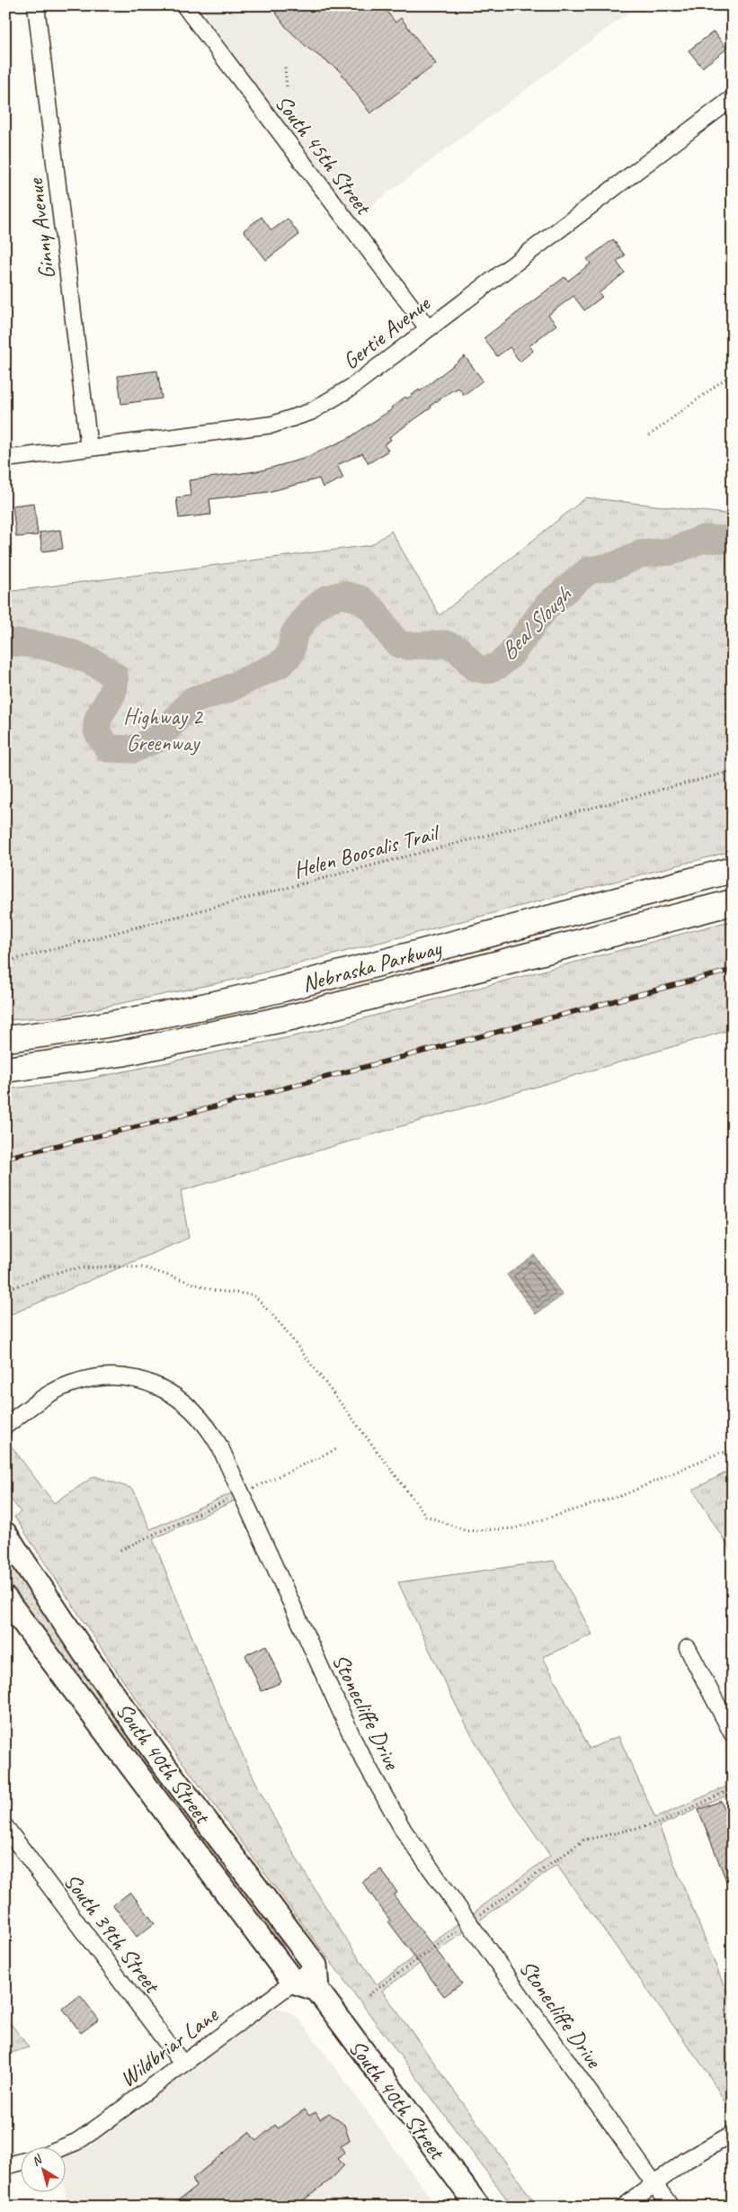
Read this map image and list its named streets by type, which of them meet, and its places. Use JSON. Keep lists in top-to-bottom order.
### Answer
{
  "streets": {
    "main road": ["Nebraska Parkway", "South 40th Street"],
    "street": [
      "South 45th Street",
      "Ginny Avenue",
      "Gertie Avenue",
      "Stonecliffe Drive",
      "South 39th Street",
      "Wildbriar Lane"
    ],
    "path": ["Helen Boosalis Trail"]
  },
  "crossings": [
    ["South 45th Street", "Gertie Avenue"],
    ["Ginny Avenue", "Gertie Avenue"],
    ["South 40th Street", "Wildbriar Lane"],
    ["South 39th Street", "Wildbriar Lane"]
  ],
  "water": ["Beal Slough"],
  "parks": ["Highway 2 Greenway"],
  "north": "top left"
}
